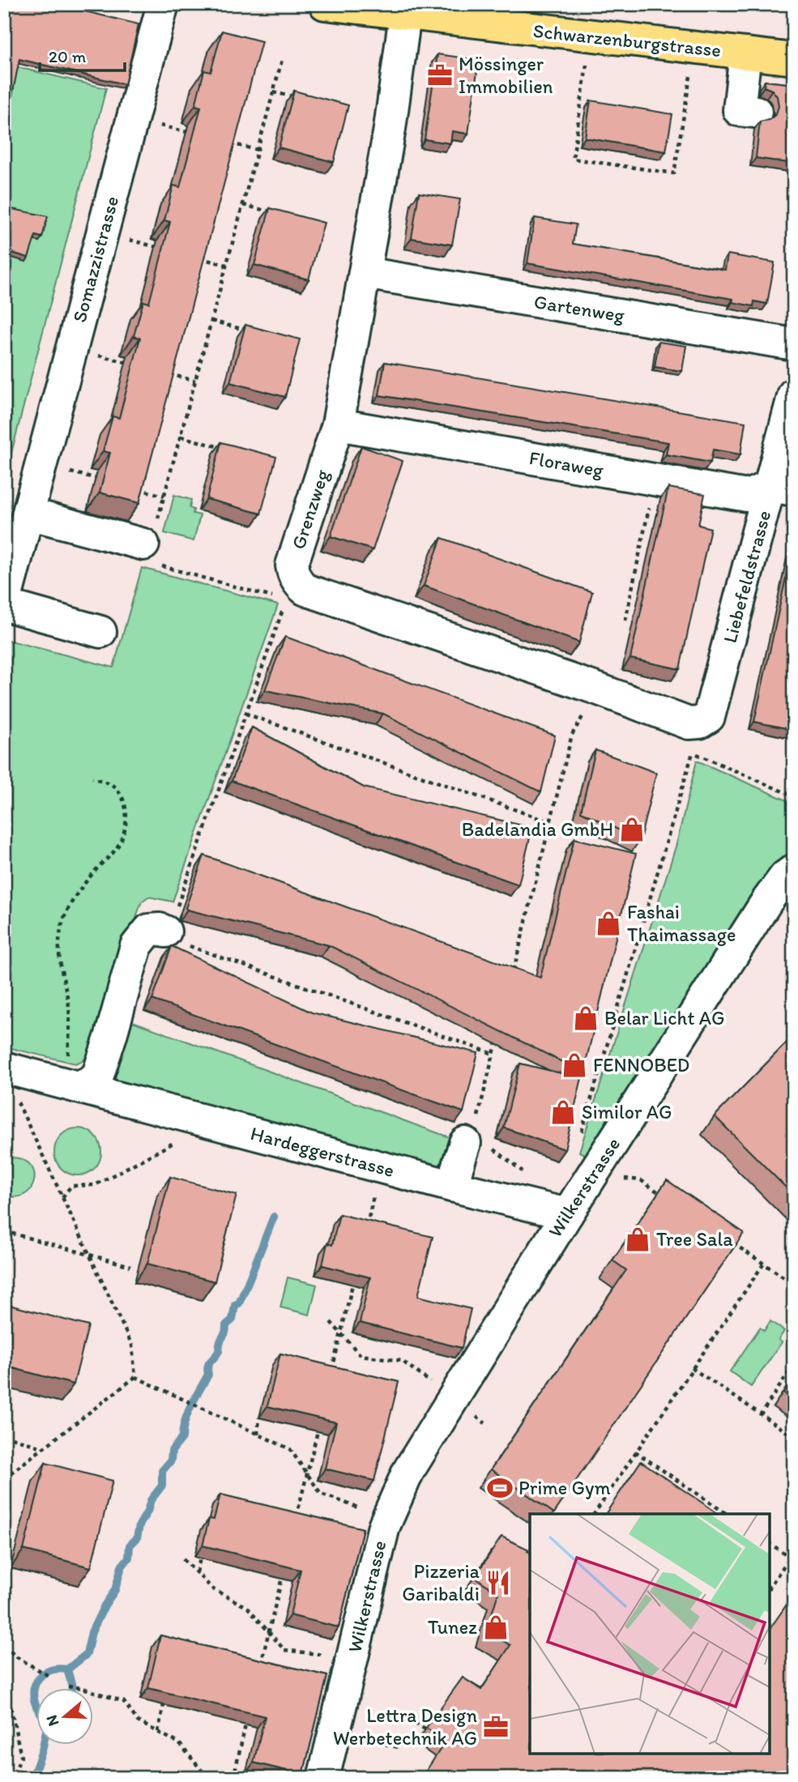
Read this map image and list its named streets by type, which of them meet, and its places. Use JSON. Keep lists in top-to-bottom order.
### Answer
{
  "streets": {
    "main road": ["Schwarzenburgstrasse"],
    "street": [
      "Somazzistrasse",
      "Gartenweg",
      "Floraweg",
      "Grenzweg",
      "Liebefeldstrasse",
      "Hardeggerstrasse",
      "Wilkerstrasse"
    ]
  },
  "crossings": [
    ["Schwarzenburgstrasse", "Grenzweg"],
    ["Gartenweg", "Grenzweg"],
    ["Floraweg", "Grenzweg"],
    ["Floraweg", "Liebefeldstrasse"],
    ["Grenzweg", "Liebefeldstrasse"],
    ["Hardeggerstrasse", "Wilkerstrasse"]
  ],
  "places": {
    "office": ["Mössinger Immobilien", "Lettra Design Werbetechnik AG"],
    "shop": [
      "Badelandia GmbH",
      "Fashai Thaimassage",
      "Belar Licht AG",
      "FENNOBED",
      "Similor AG",
      "Tree Sala",
      "Tunez"
    ],
    "sports": ["Prime Gym"],
    "restaurant": ["Pizzeria Garibaldi"]
  },
  "scale_bar": "20 m",
  "north": "left"
}
